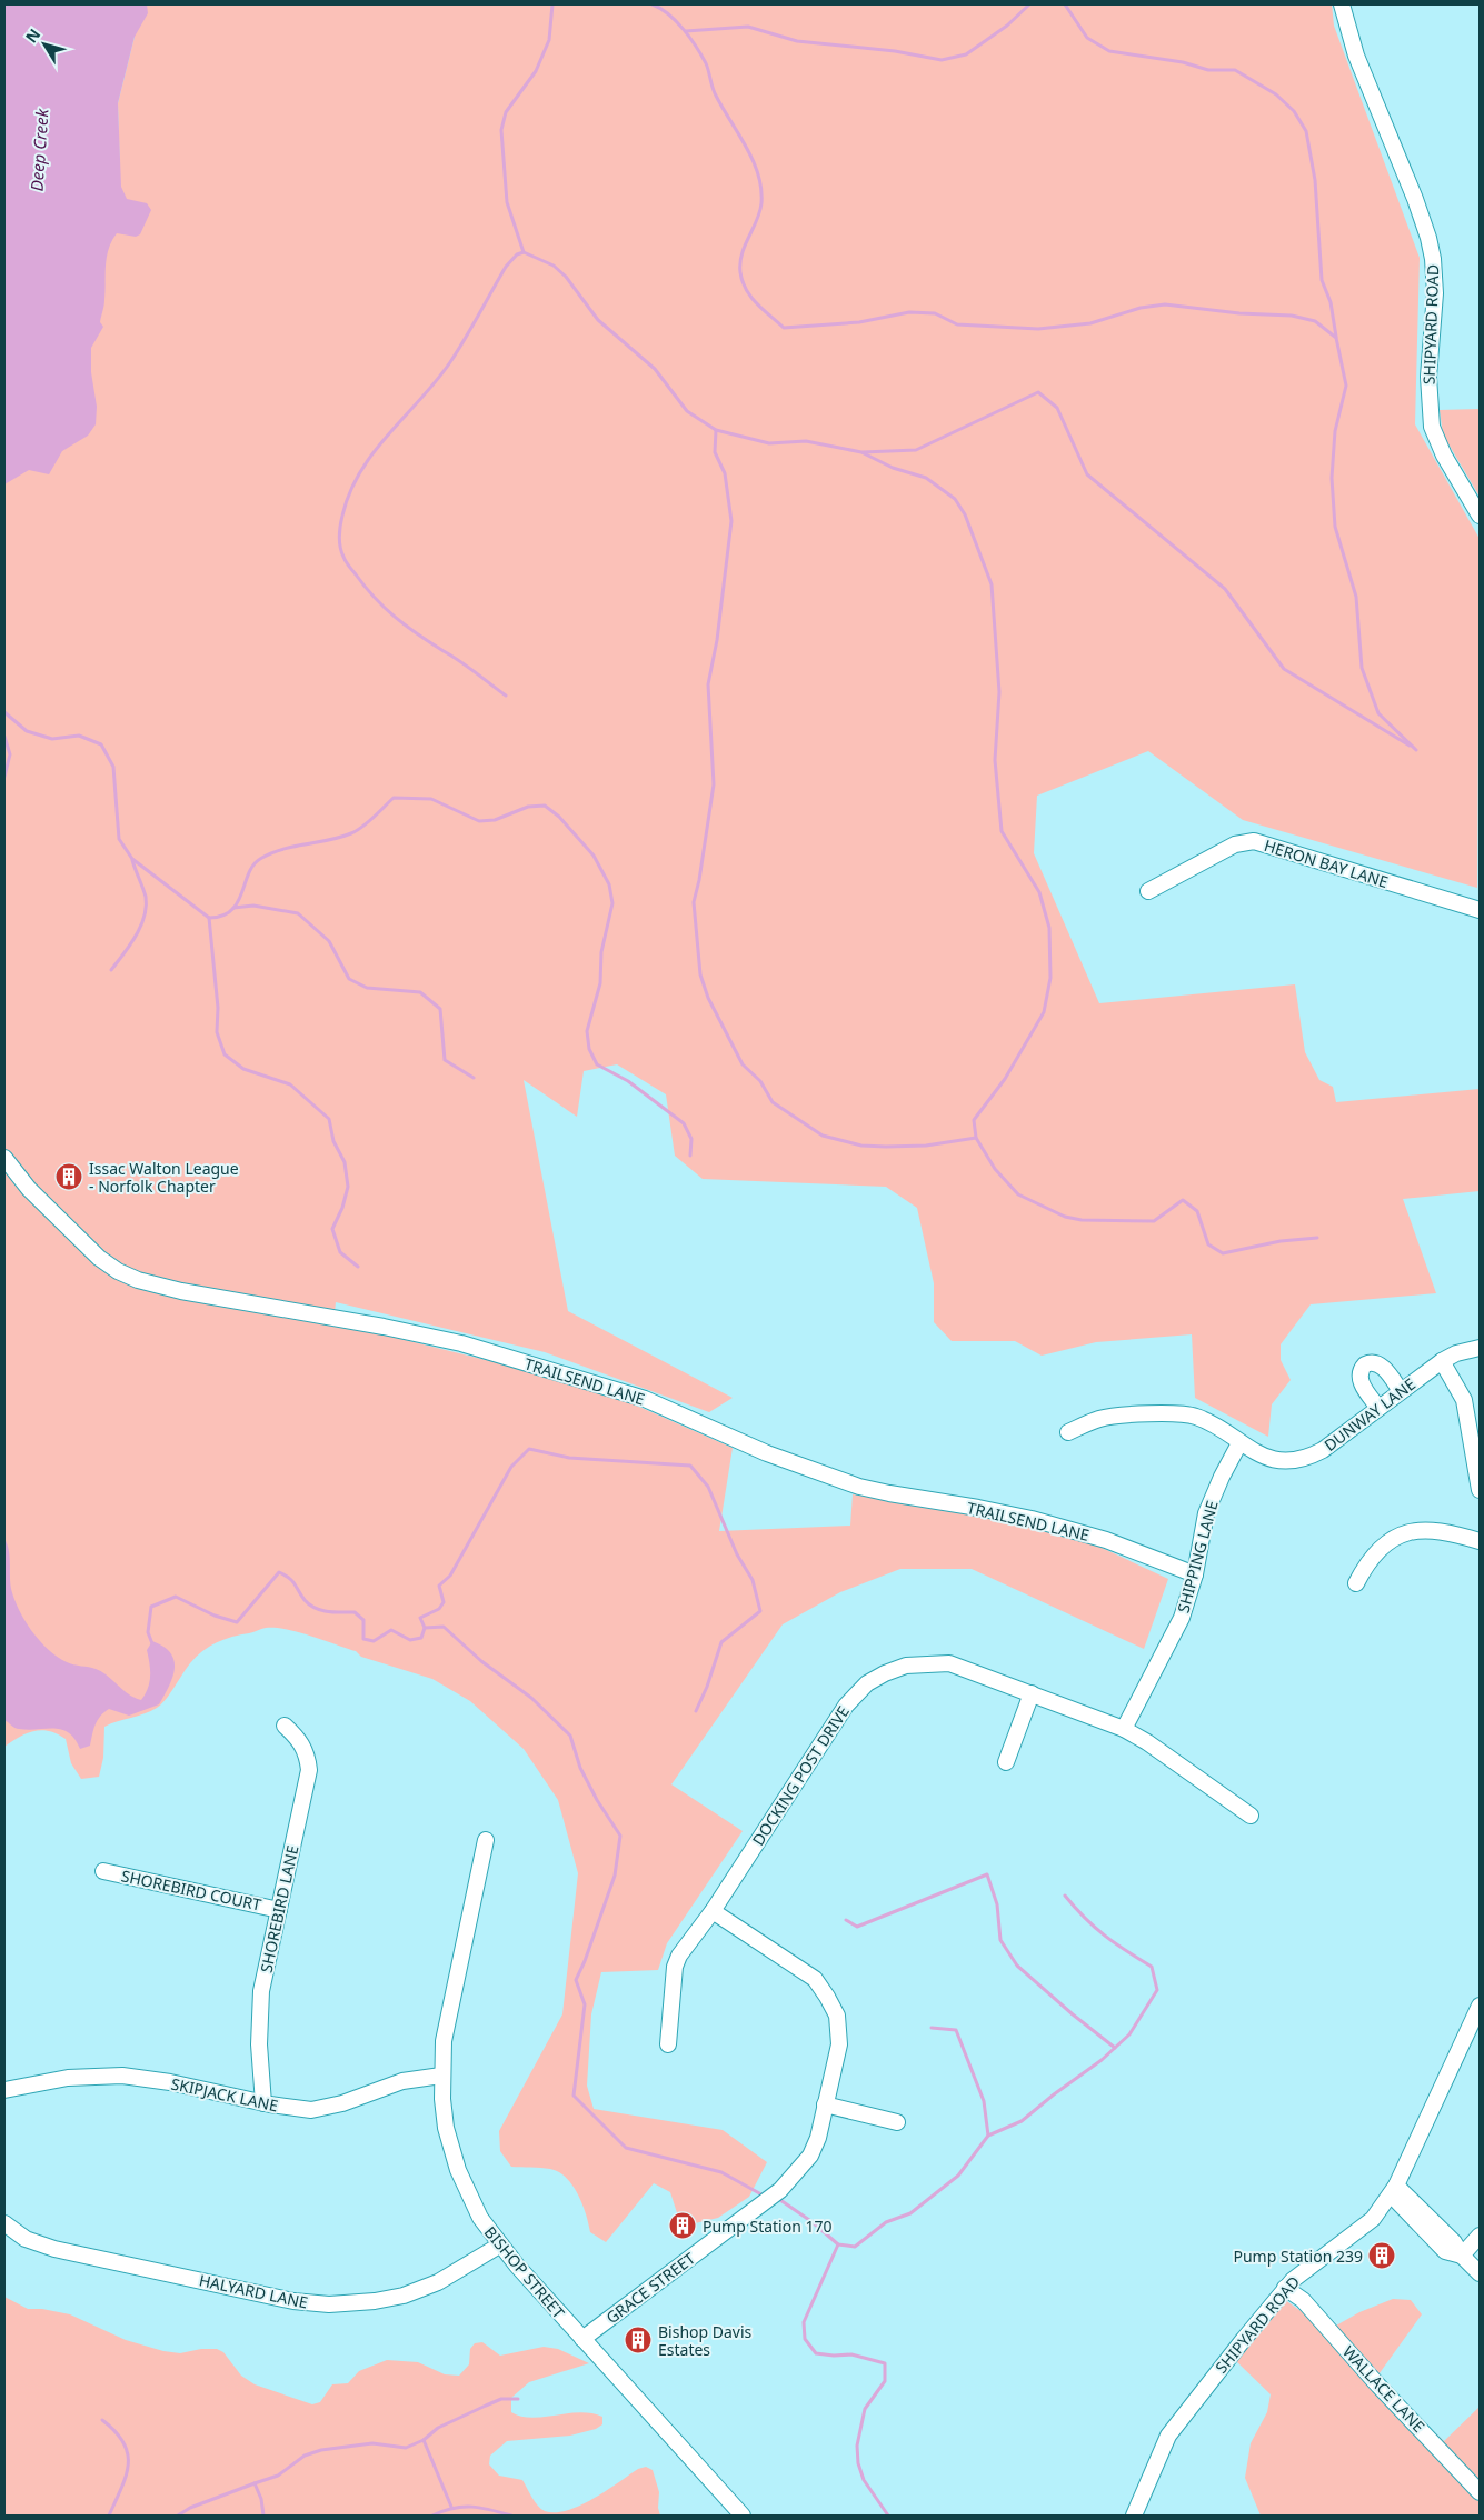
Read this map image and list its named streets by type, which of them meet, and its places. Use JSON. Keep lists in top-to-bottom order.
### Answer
{
  "streets": {
    "street": [
      "SHIPYARD ROAD",
      "HERON BAY LANE",
      "TRAILSEND LANE",
      "DUNWAY LANE",
      "SHIPPING LANE",
      "DOCKING POST DRIVE",
      "SHOREBIRD COURT",
      "SHOREBIRD LANE",
      "SKIPJACK LANE",
      "BISHOP STREET",
      "GRACE STREET",
      "HALYARD LANE",
      "WALLACE LANE"
    ]
  },
  "crossings": [
    ["SHIPYARD ROAD", "WALLACE LANE"],
    ["TRAILSEND LANE", "SHIPPING LANE"],
    ["DUNWAY LANE", "SHIPPING LANE"],
    ["SHIPPING LANE", "DOCKING POST DRIVE"],
    ["DOCKING POST DRIVE", "GRACE STREET"],
    ["SHOREBIRD COURT", "SHOREBIRD LANE"],
    ["SHOREBIRD LANE", "SKIPJACK LANE"],
    ["SKIPJACK LANE", "BISHOP STREET"],
    ["BISHOP STREET", "GRACE STREET"],
    ["BISHOP STREET", "HALYARD LANE"]
  ],
  "water": ["Deep Creek"],
  "places": {
    "building": [
      "Issac Walton League - Norfolk Chapter",
      "Pump Station 170",
      "Pump Station 239",
      "Bishop Davis Estates"
    ]
  },
  "north": "top left"
}
